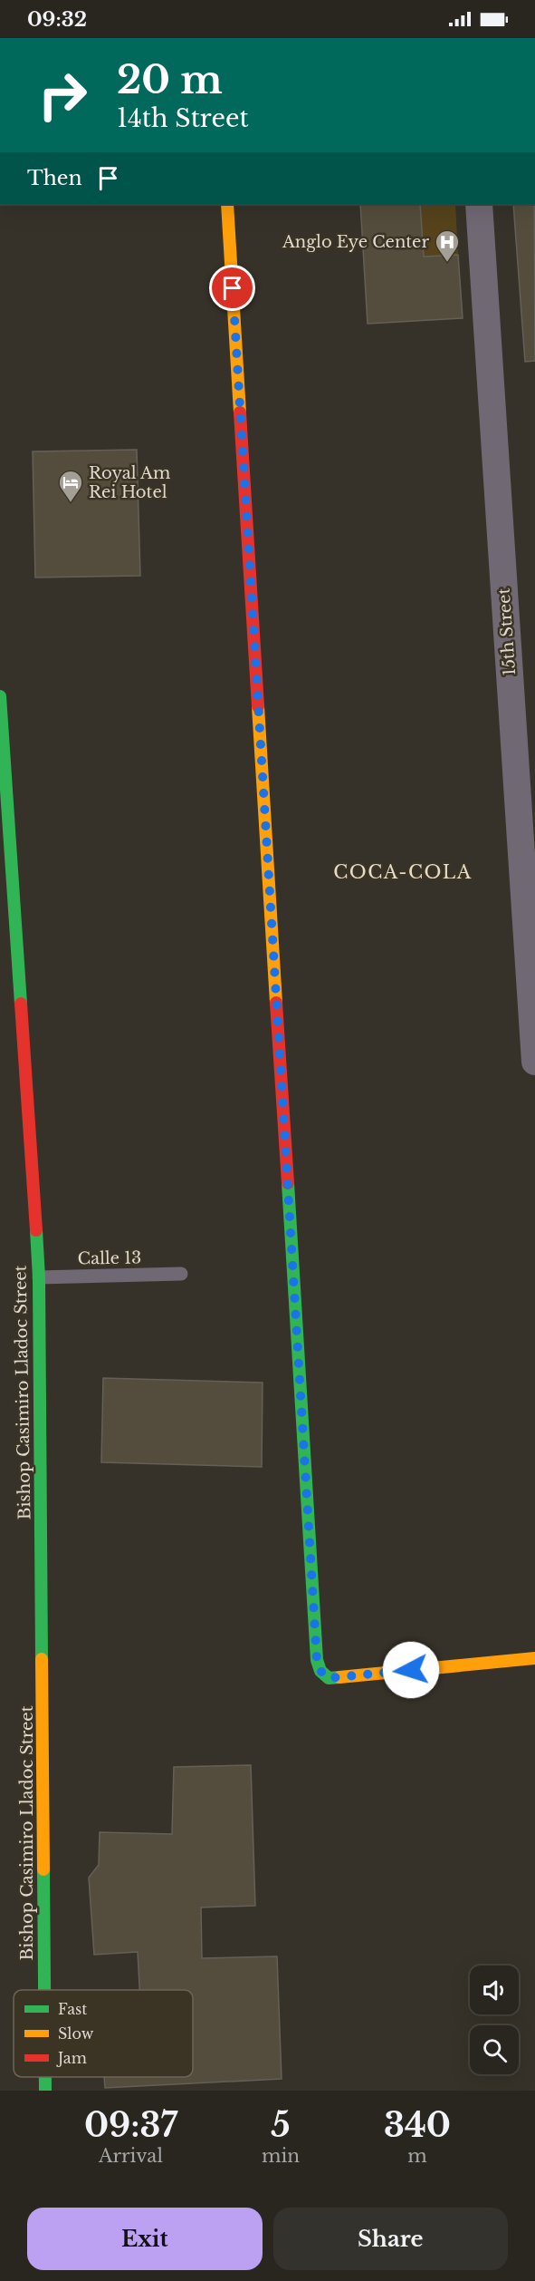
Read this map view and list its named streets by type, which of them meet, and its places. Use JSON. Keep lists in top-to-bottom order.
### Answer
{
  "streets": {
    "street": ["15th Street", "Bishop Casimiro Lladoc Street"],
    "lane": ["Calle 13"]
  },
  "crossings": [
    ["Calle 13", "Bishop Casimiro Lladoc Street"]
  ],
  "districts": ["COCA-COLA"],
  "places": {
    "hospital": ["Anglo Eye Center"],
    "hotel": ["Royal Am Rei Hotel"]
  },
  "legend": ["Fast", "Slow", "Jam"],
  "page": {
    "status": "09:32",
    "turn": ["20 m", "14th Street"],
    "then": "Then",
    "eta": [
      "09:37",
      "Arrival",
      "5",
      "min",
      "340",
      "m"
    ],
    "buttons": ["Exit", "Share"]
  }
}
